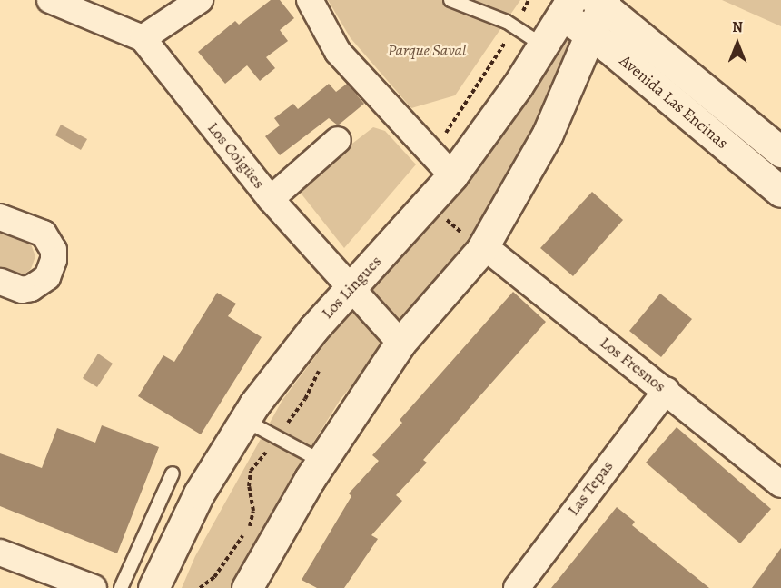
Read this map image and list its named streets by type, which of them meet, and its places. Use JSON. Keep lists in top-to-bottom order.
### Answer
{
  "streets": {
    "main road": ["Avenida Las Encinas", "Los Lingues"],
    "street": ["Los Coigües", "Los Fresnos", "Las Tepas"]
  },
  "crossings": [
    ["Avenida Las Encinas", "Los Lingues"],
    ["Los Coigües", "Los Lingues"],
    ["Los Fresnos", "Las Tepas"]
  ],
  "parks": ["Parque Saval"],
  "north": "top"
}
